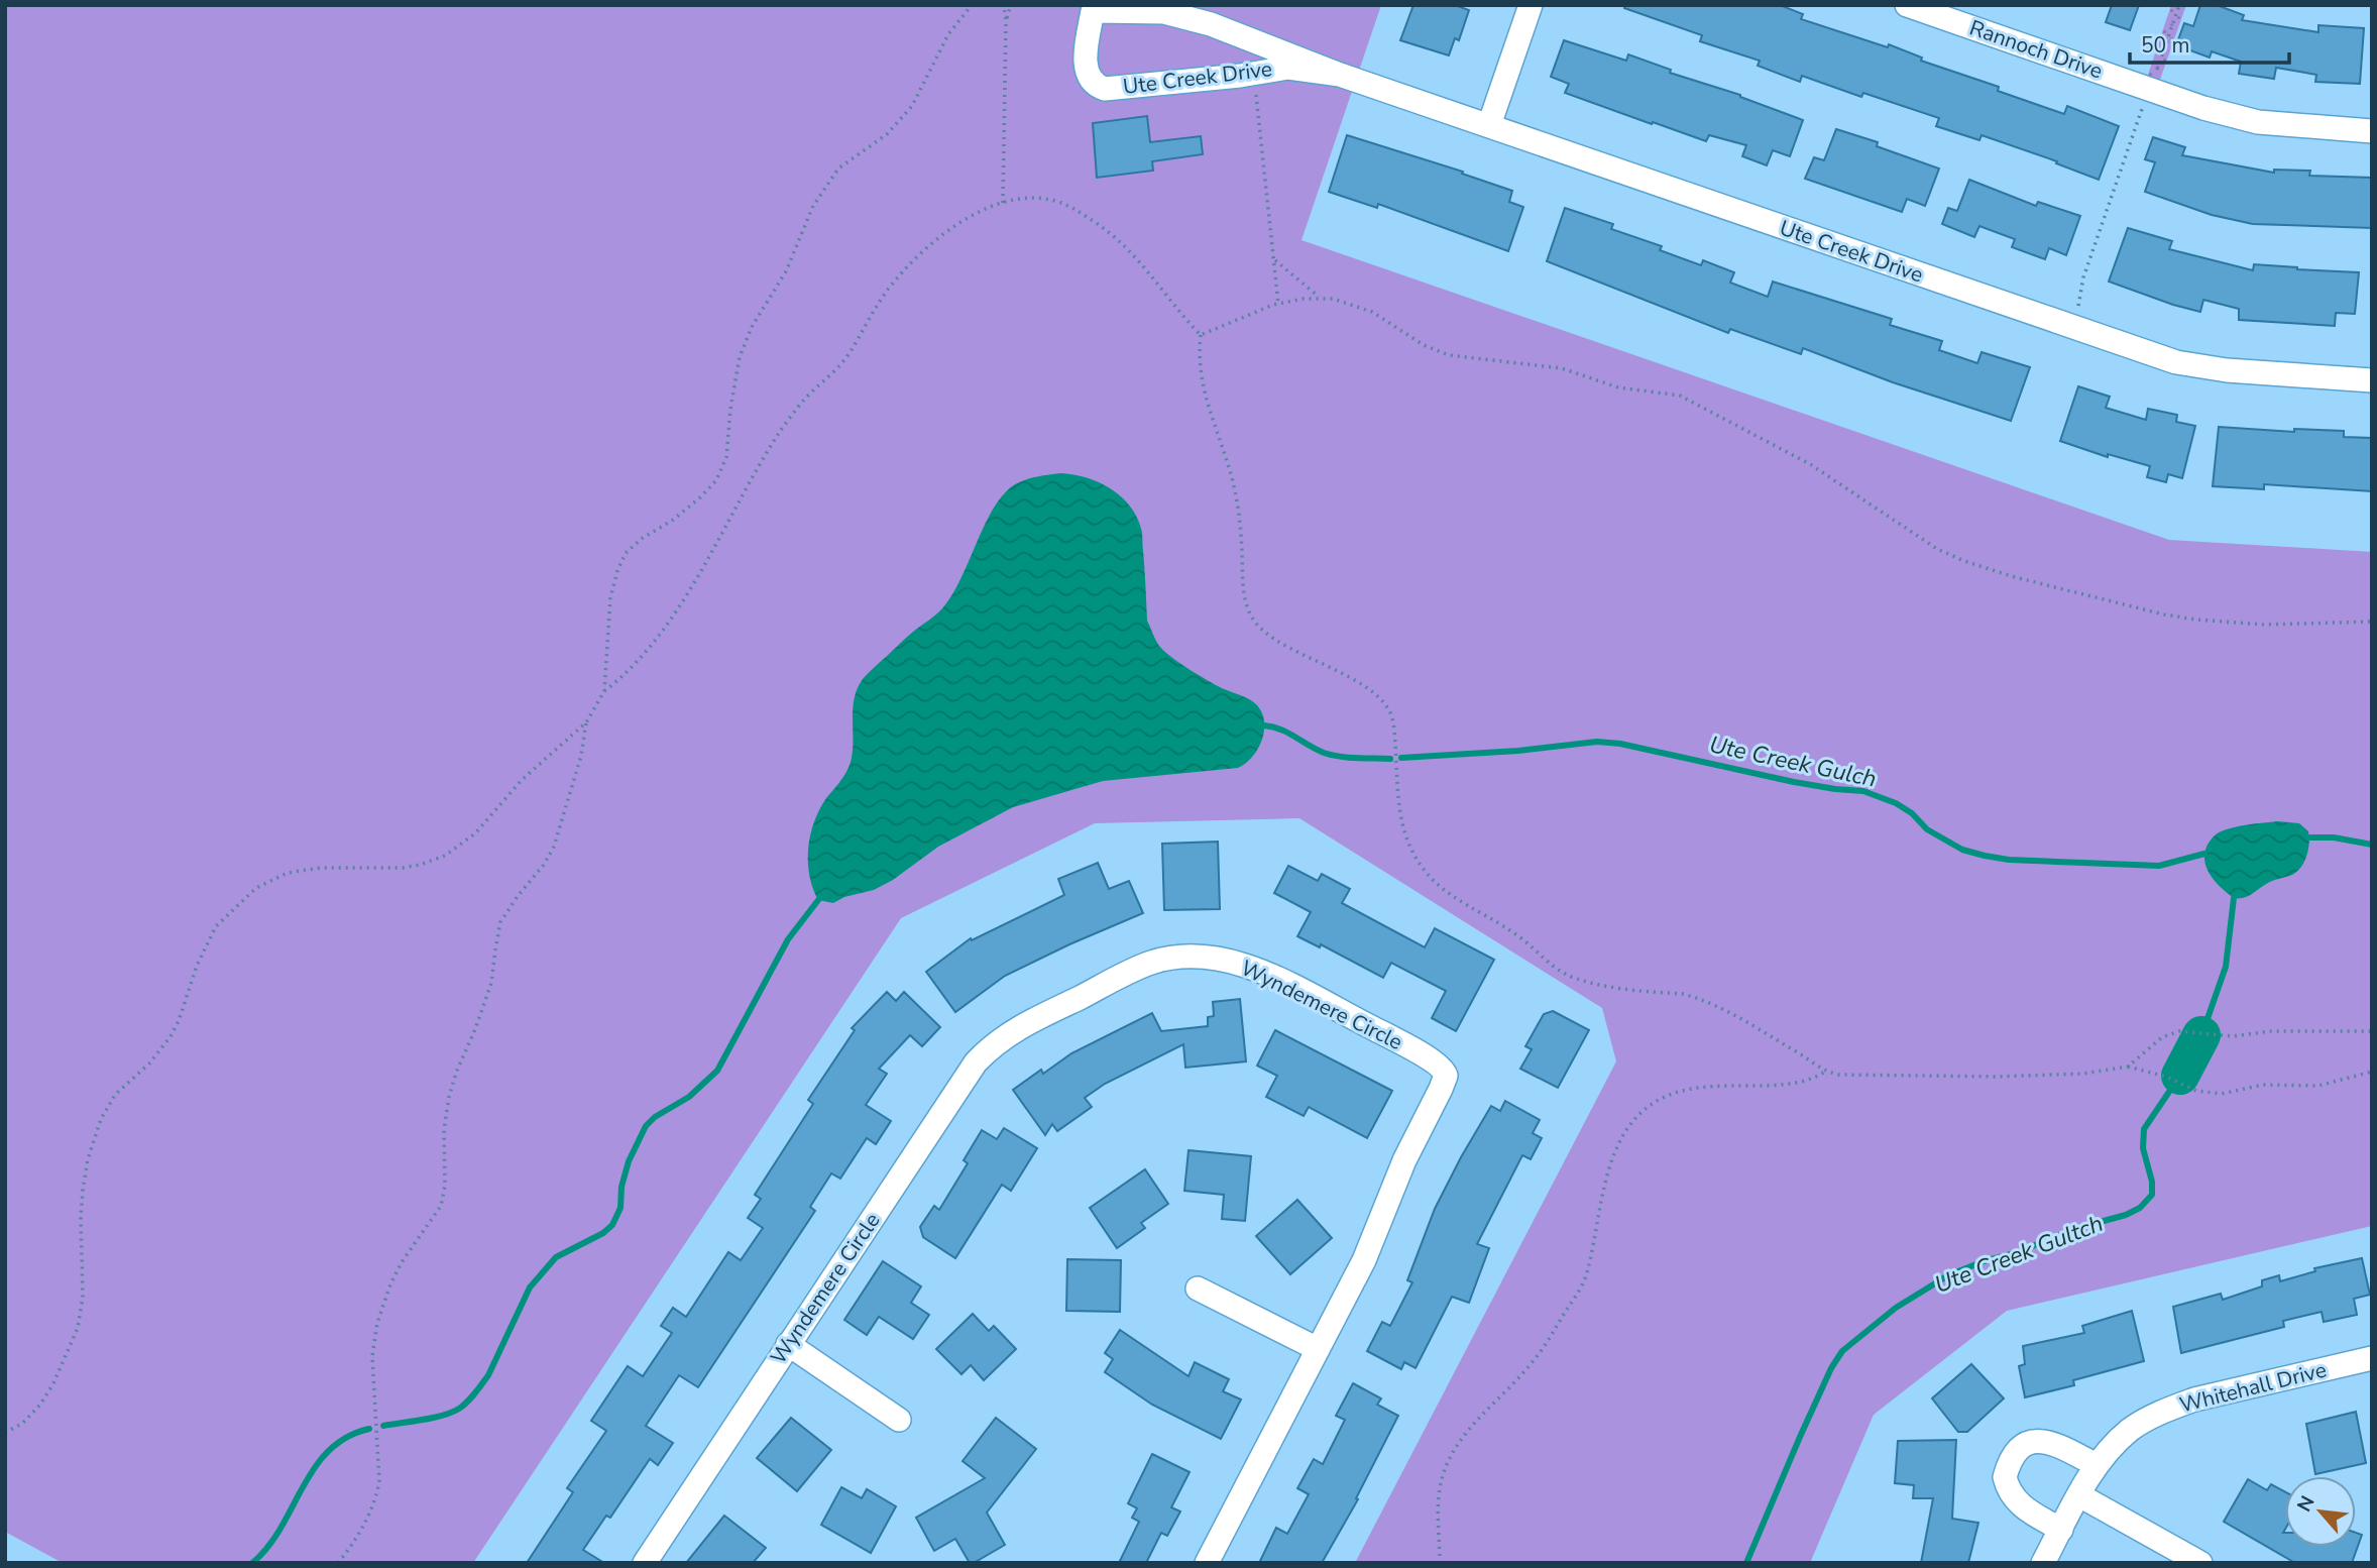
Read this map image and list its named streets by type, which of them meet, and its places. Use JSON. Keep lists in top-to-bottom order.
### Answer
{
  "streets": {
    "street": [
      "Rannoch Drive",
      "Ute Creek Drive",
      "Wyndemere Circle",
      "Whitehall Drive"
    ]
  },
  "water": ["Ute Creek Gulch", "Ute Creek Gultch"],
  "scale_bar": "50 m",
  "north": "top left"
}
